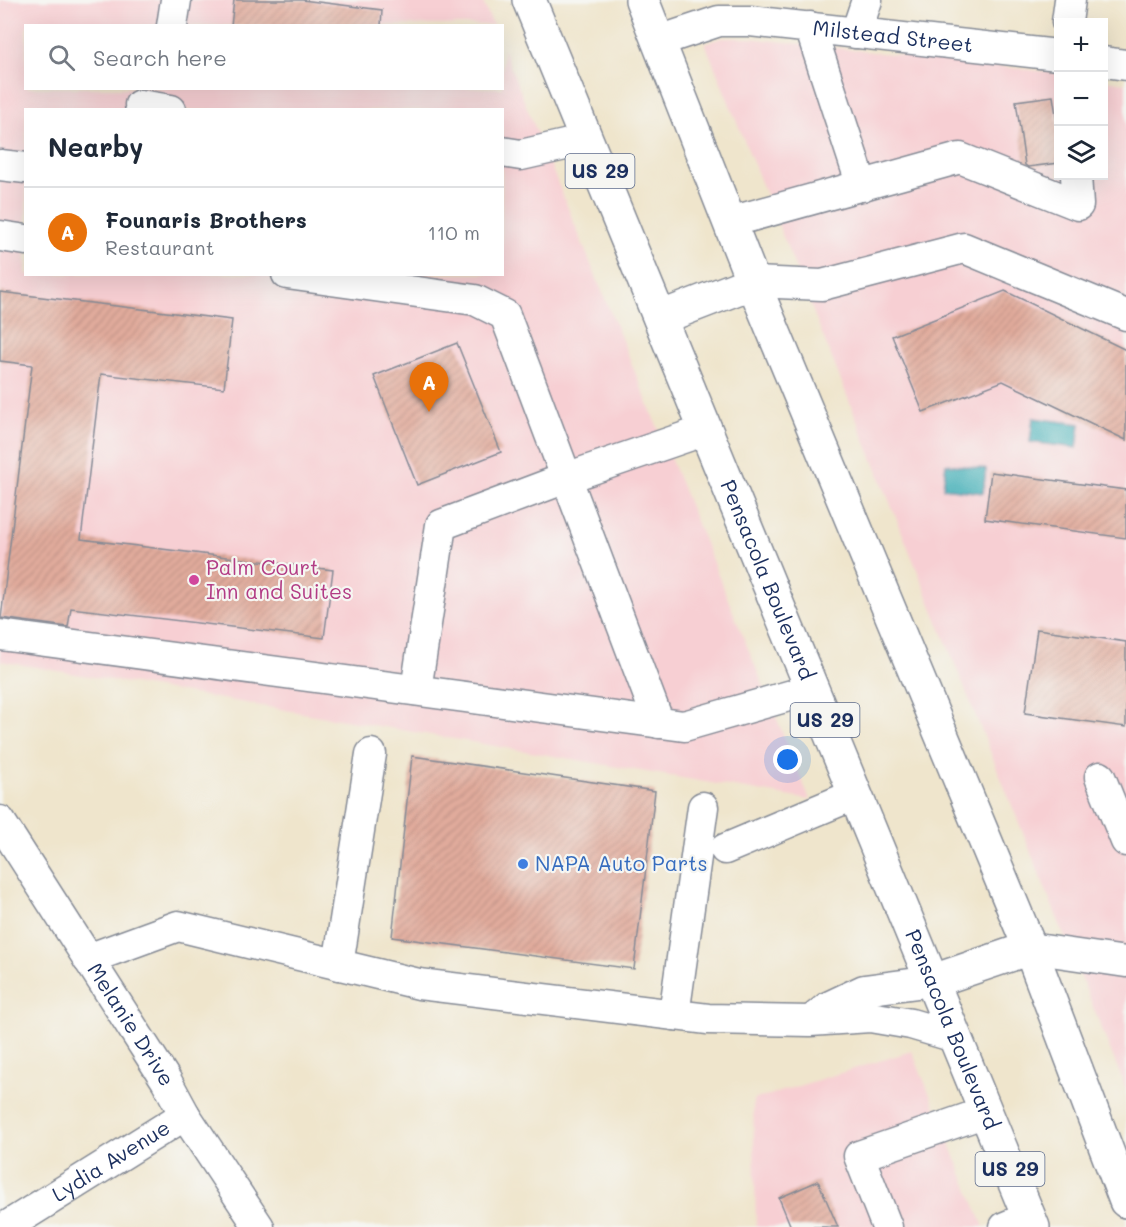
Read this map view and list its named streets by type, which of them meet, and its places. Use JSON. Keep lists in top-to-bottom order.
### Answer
{
  "streets": {
    "main road": ["US 29", "Pensacola Boulevard"],
    "street": ["Milstead Street", "Melanie Drive", "Lydia Avenue"]
  },
  "crossings": [
    ["Melanie Drive", "Lydia Avenue"]
  ],
  "places": ["Palm Court Inn and Suites", "NAPA Auto Parts"],
  "page": {
    "map_buttons": ["+", "−"],
    "search": "Search here",
    "heading": "Nearby",
    "list": [
      {
        "mark": "A",
        "name": "Founaris Brothers",
        "note": "Restaurant",
        "value": "110 m"
      }
    ],
    "pins": "A"
  }
}
